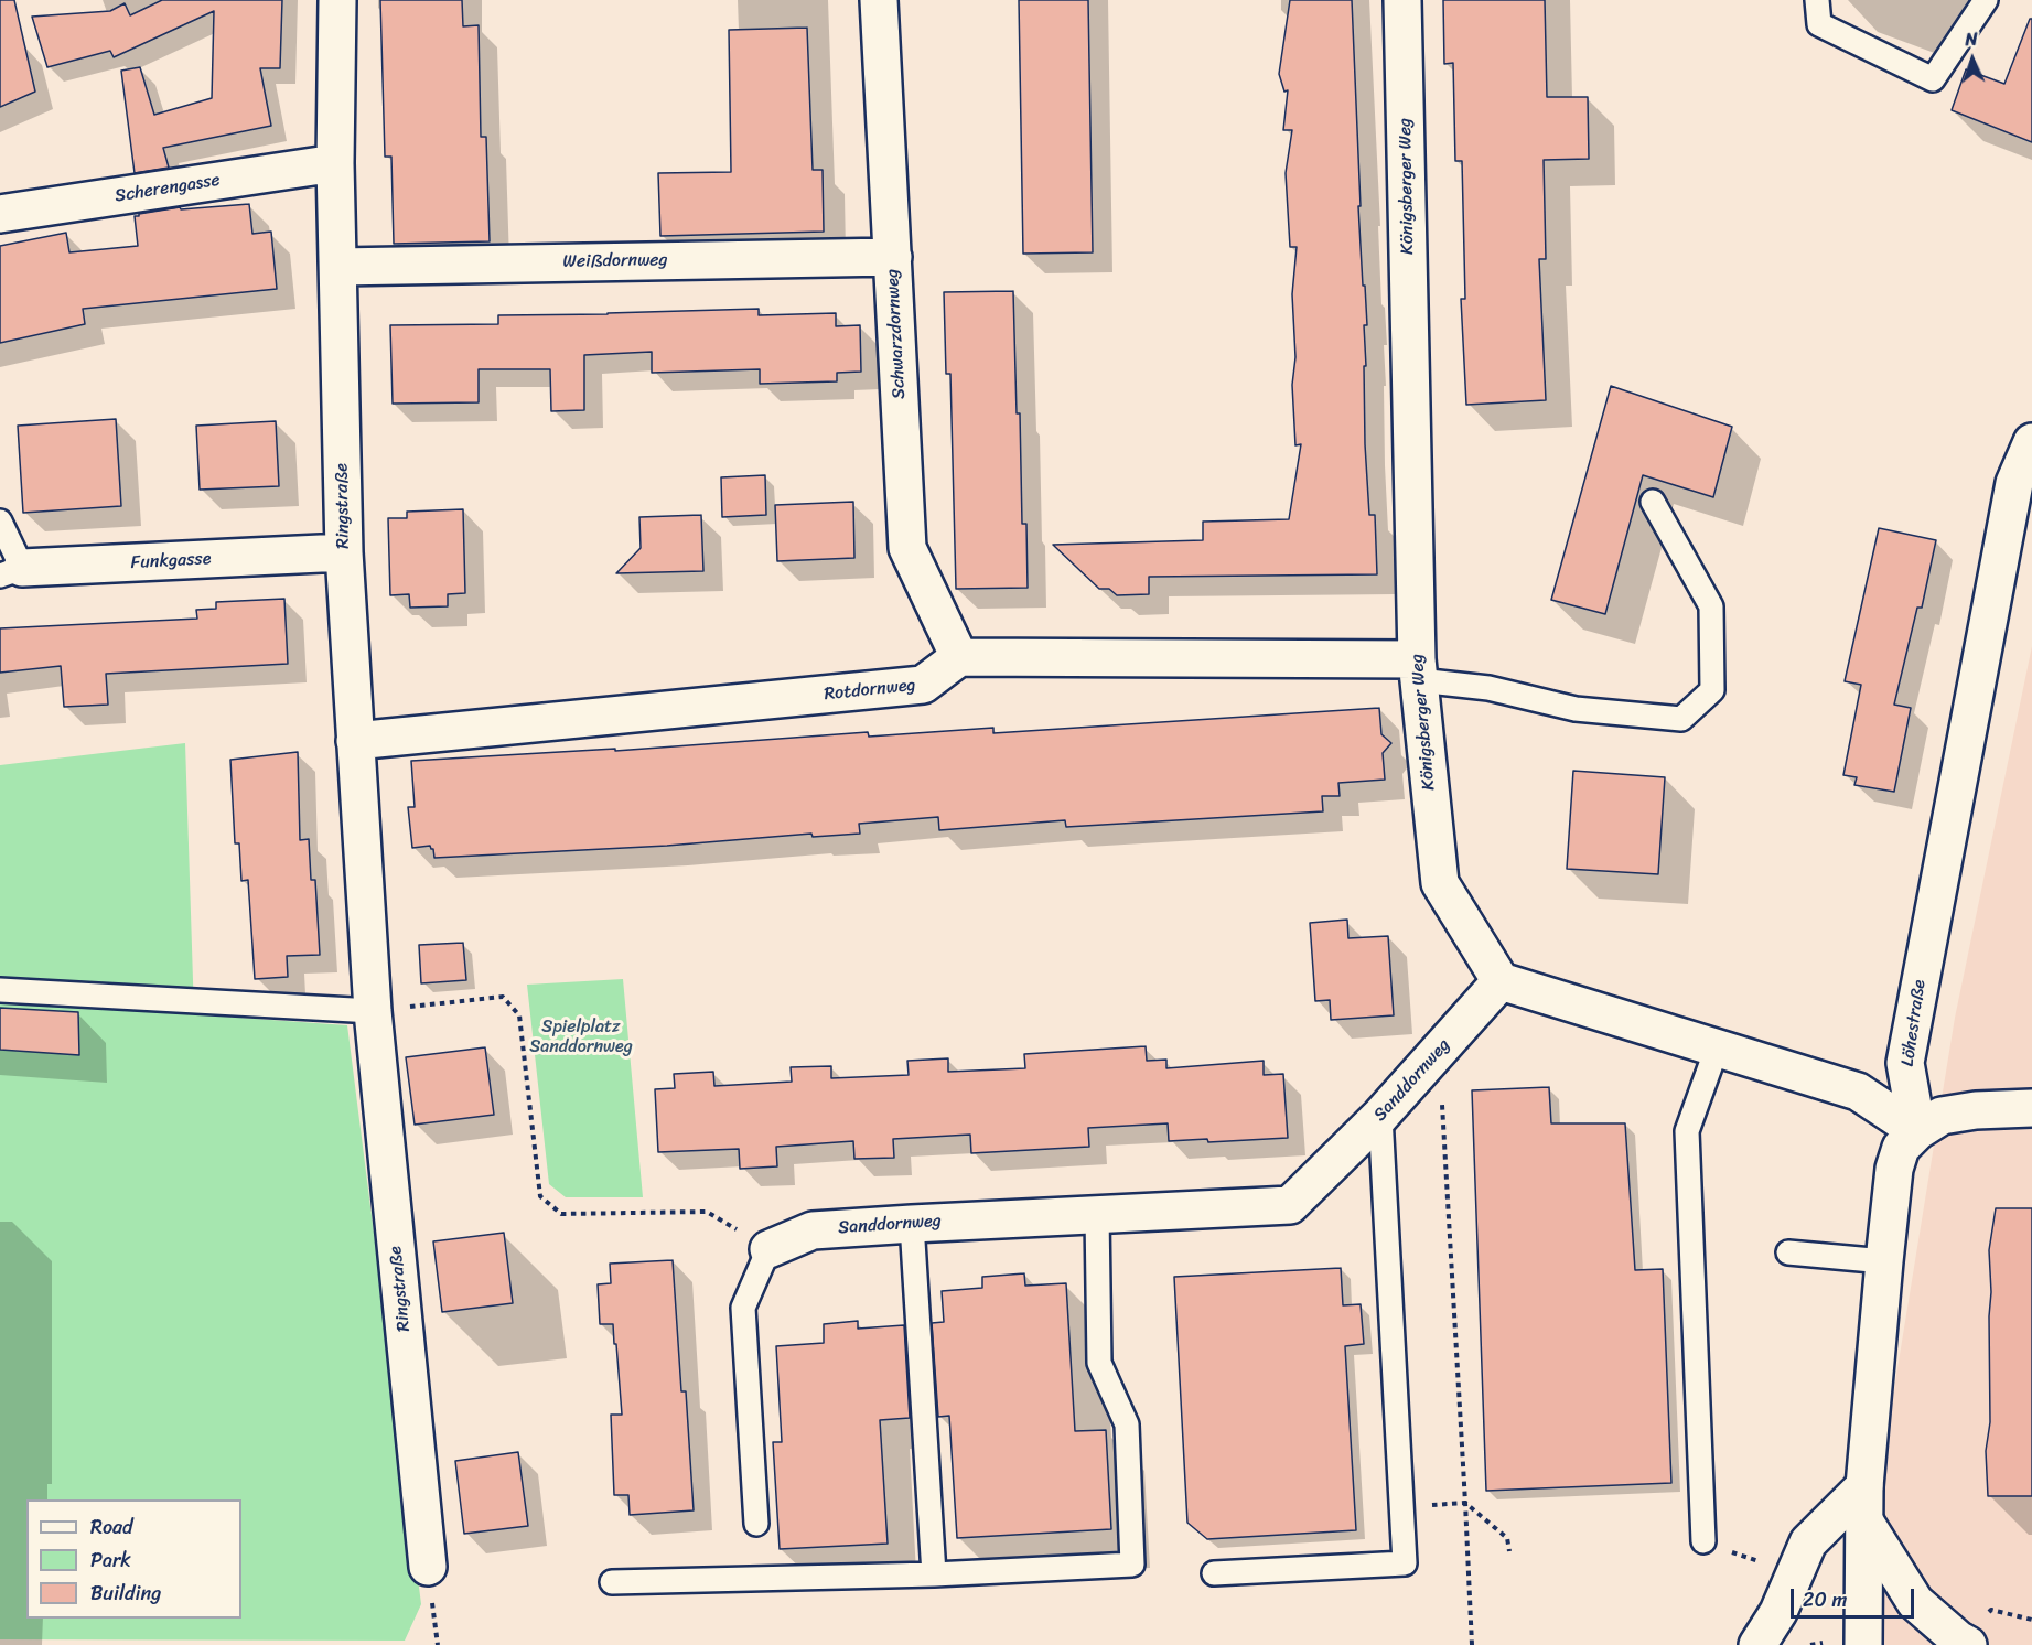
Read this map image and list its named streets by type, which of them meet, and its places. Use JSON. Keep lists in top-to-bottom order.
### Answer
{
  "streets": {
    "street": [
      "Königsberger Weg",
      "Scherengasse",
      "Weißdornweg",
      "Schwarzdornweg",
      "Ringstraße",
      "Funkgasse",
      "Rotdornweg",
      "Löhestraße",
      "Sanddornweg"
    ]
  },
  "crossings": [
    ["Königsberger Weg", "Sanddornweg"],
    ["Scherengasse", "Ringstraße"],
    ["Weißdornweg", "Schwarzdornweg"],
    ["Weißdornweg", "Ringstraße"],
    ["Schwarzdornweg", "Rotdornweg"],
    ["Ringstraße", "Funkgasse"],
    ["Ringstraße", "Rotdornweg"]
  ],
  "parks": ["Spielplatz Sanddornweg"],
  "legend": ["Road", "Park", "Building"],
  "scale_bar": "20 m",
  "north": "top"
}
